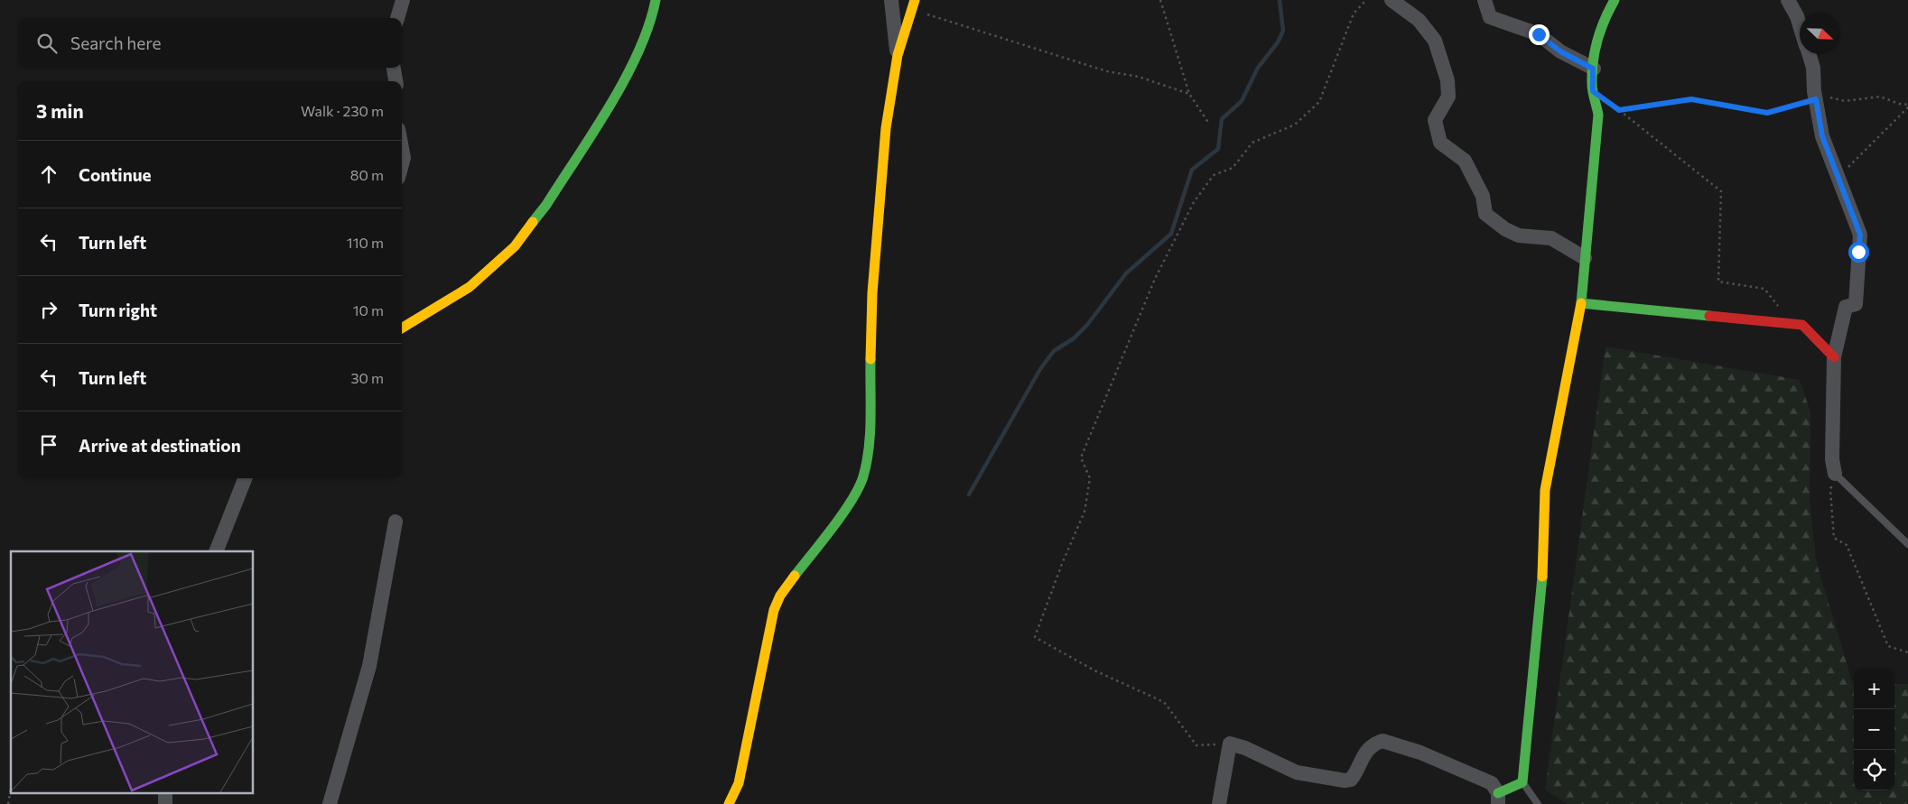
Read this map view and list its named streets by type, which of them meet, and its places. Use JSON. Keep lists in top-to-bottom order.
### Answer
{
  "north": "bottom right",
  "page": {
    "search": "Search here",
    "heading": ["3 min", "Walk · 230 m"],
    "list": [
      ["Continue", "80 m"],
      ["Turn left", "110 m"],
      ["Turn right", "10 m"],
      ["Turn left", "30 m"],
      "Arrive at destination"
    ],
    "map_buttons": ["+", "−"]
  }
}
